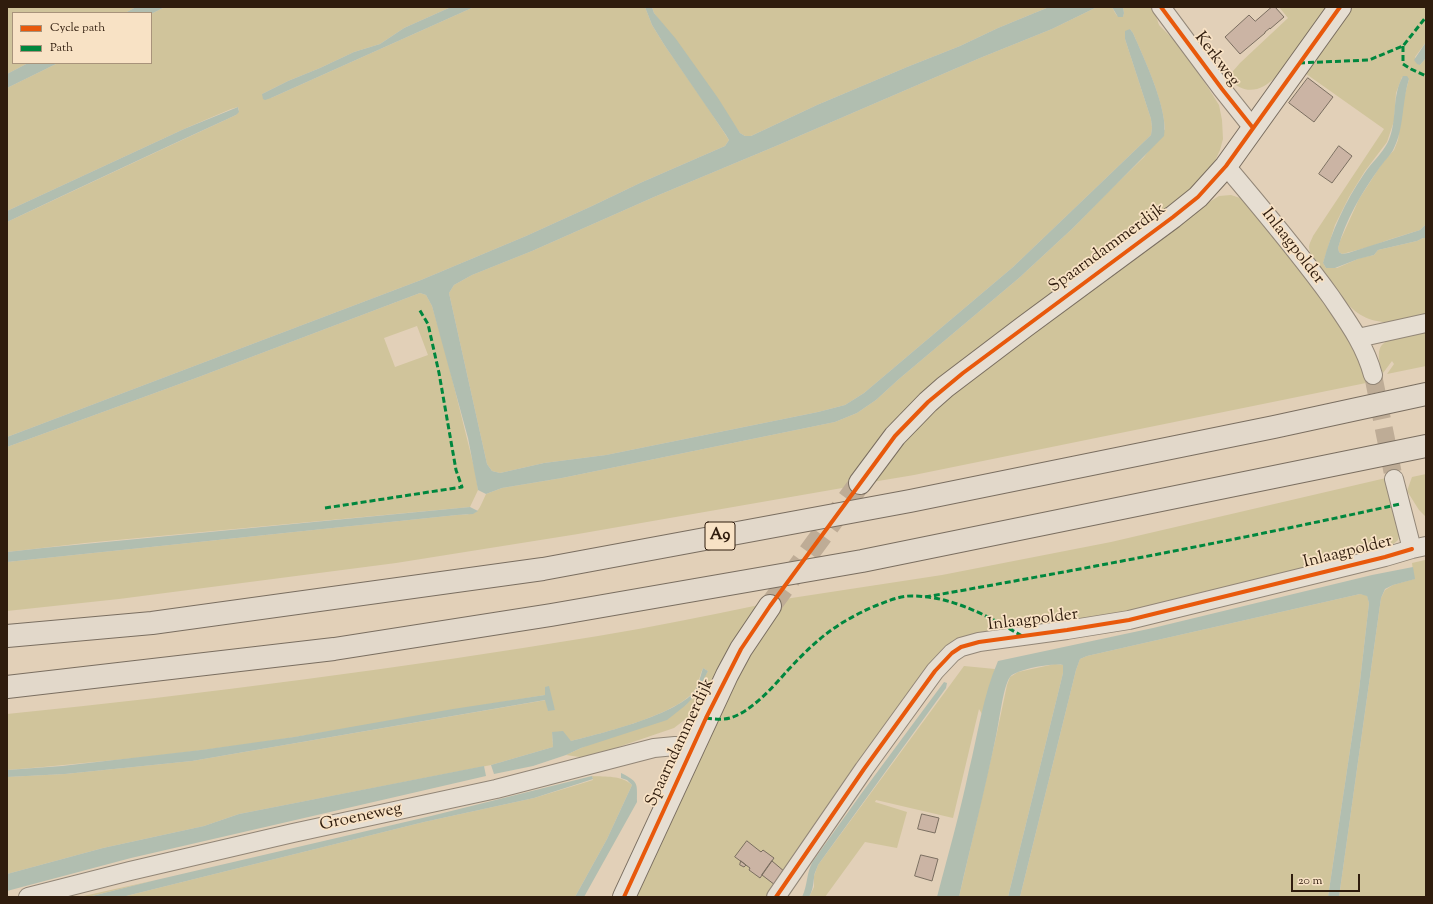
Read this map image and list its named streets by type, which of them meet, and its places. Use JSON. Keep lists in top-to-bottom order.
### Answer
{
  "streets": {
    "highway": ["A9"],
    "street": [
      "Kerkweg",
      "Inlaagpolder",
      "Spaarndammerdijk",
      "Groeneweg"
    ]
  },
  "crossings": [
    ["Kerkweg", "Spaarndammerdijk"],
    ["Inlaagpolder", "Spaarndammerdijk"],
    ["Spaarndammerdijk", "Groeneweg"]
  ],
  "legend": ["Cycle path", "Path"],
  "scale_bar": "20 m"
}
